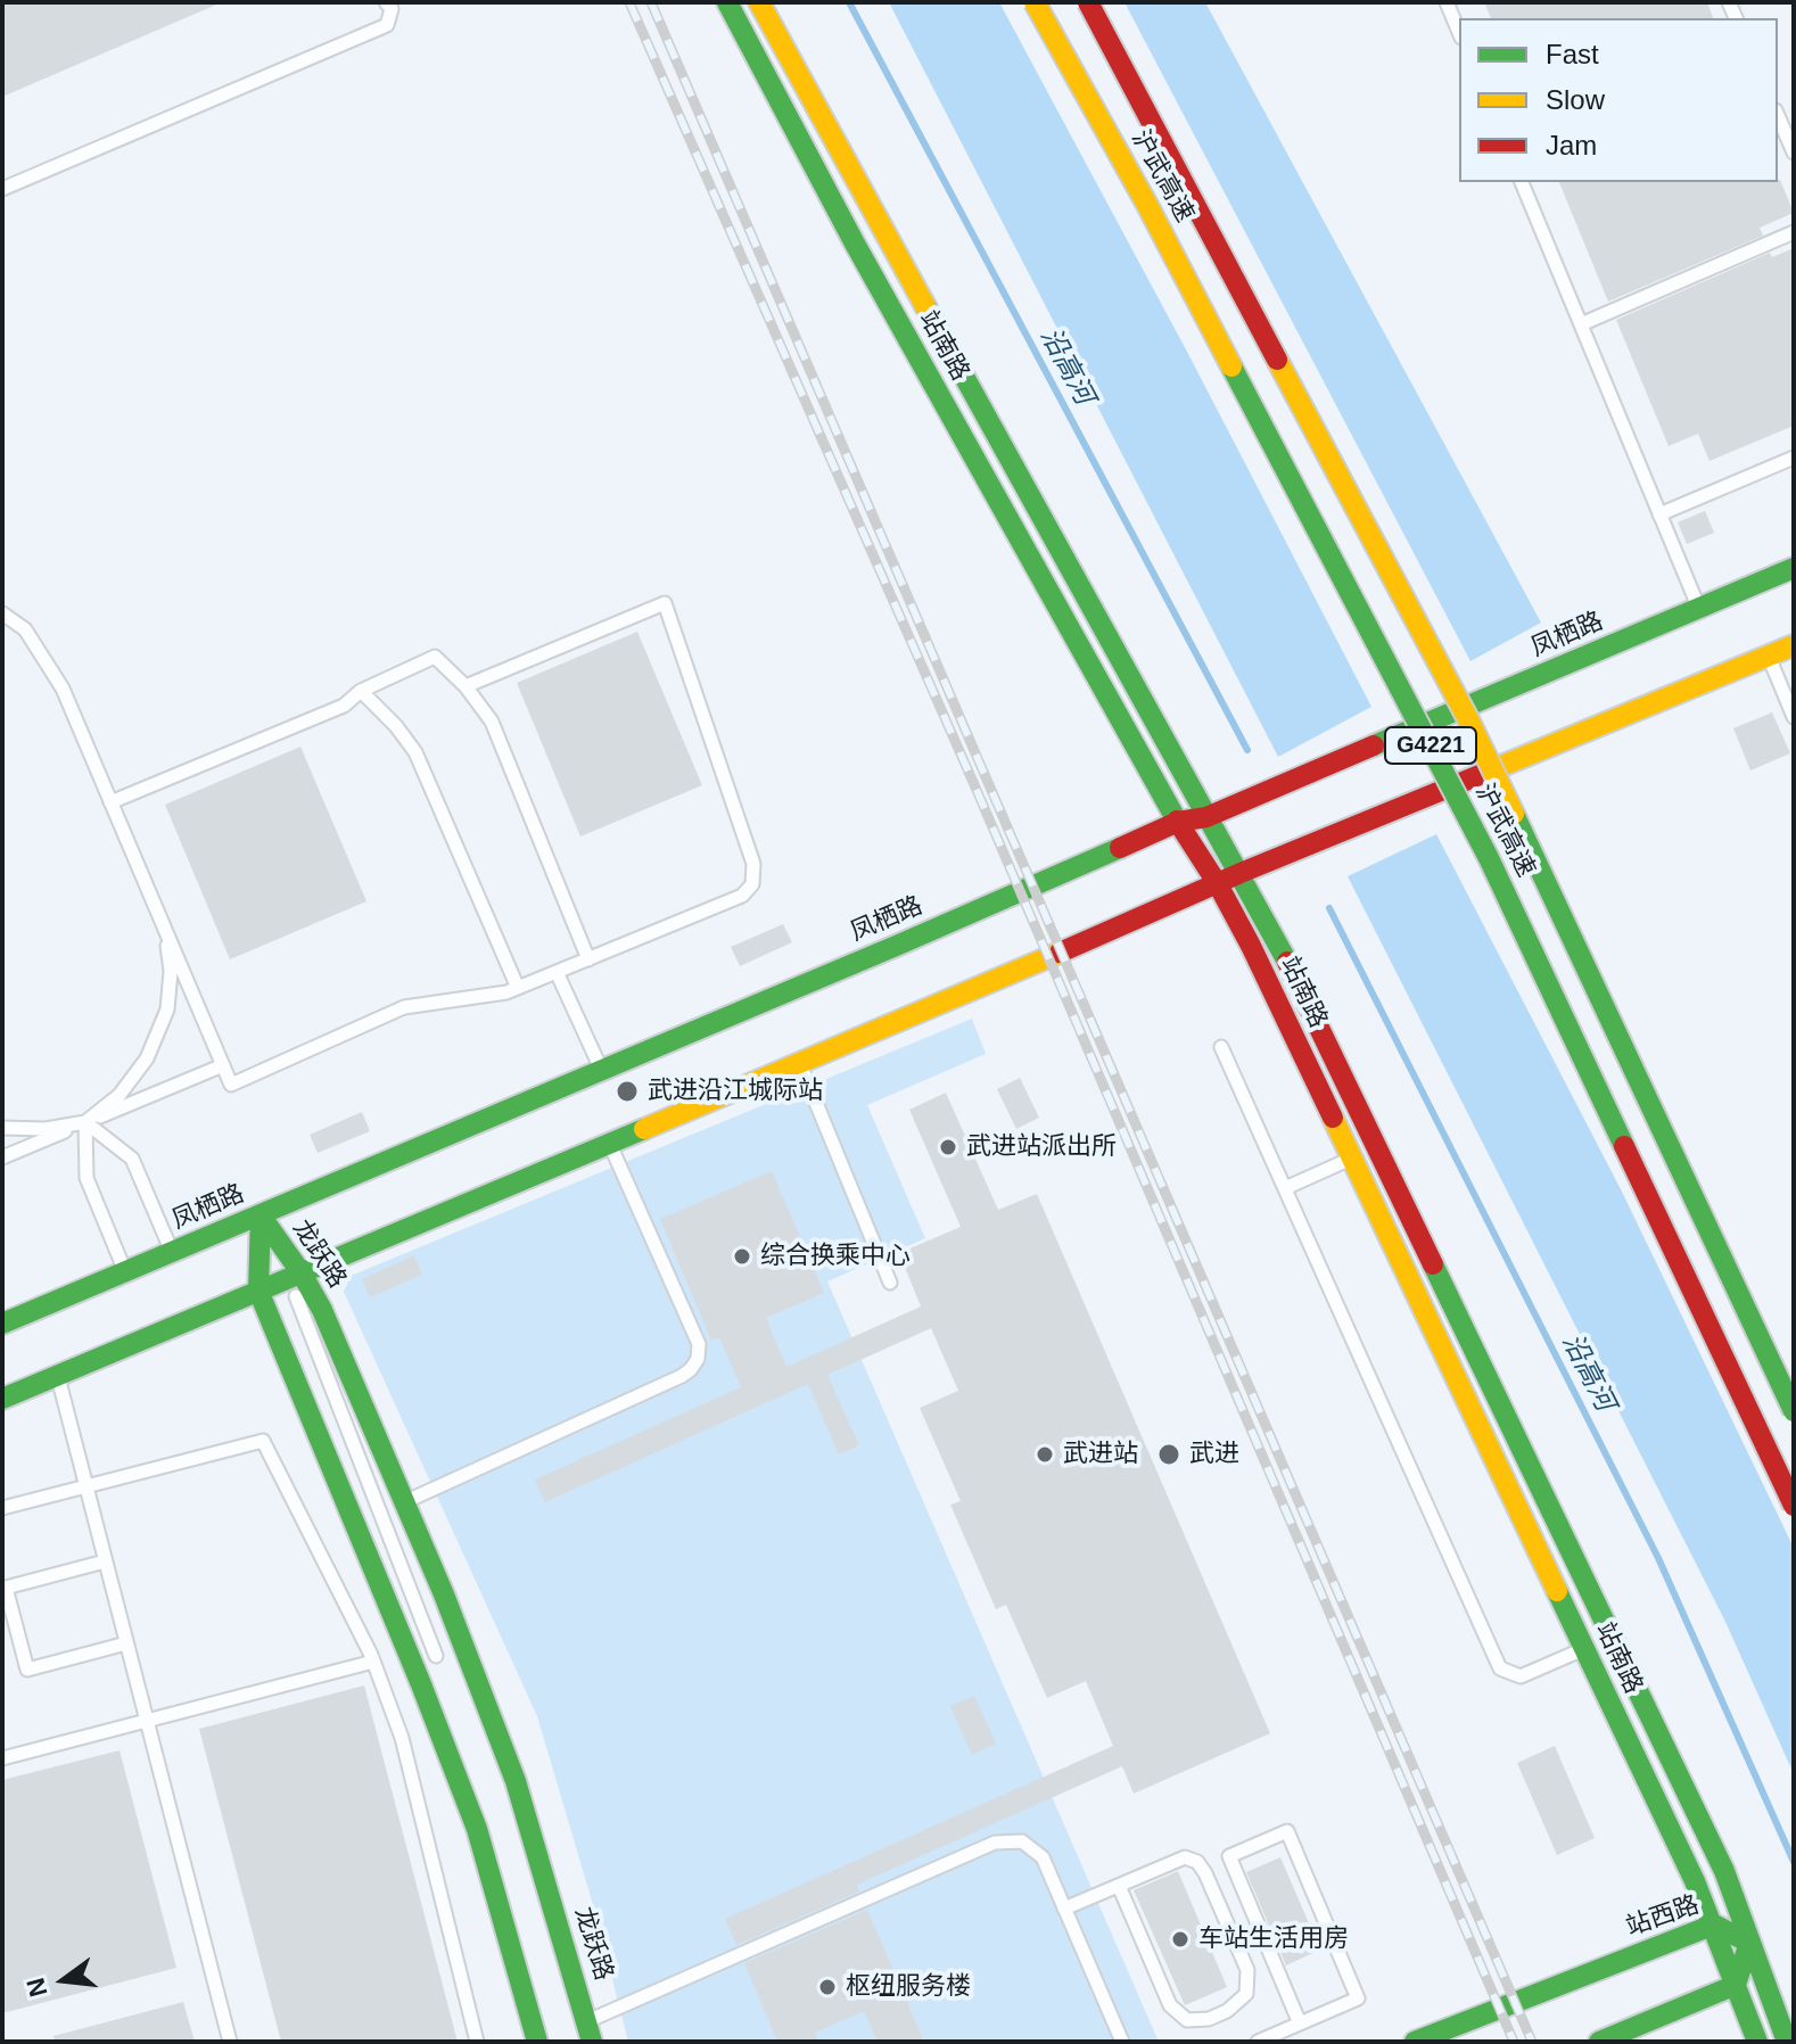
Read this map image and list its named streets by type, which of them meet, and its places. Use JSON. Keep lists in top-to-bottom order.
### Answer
{
  "streets": {
    "main road": [
      "沪武高速",
      "站南路",
      "凤栖路",
      "G4221",
      "龙跃路",
      "站西路"
    ]
  },
  "crossings": [
    ["站南路", "凤栖路"],
    ["站南路", "站西路"],
    ["凤栖路", "龙跃路"]
  ],
  "water": ["沿高河"],
  "places": [
    "武进沿江城际站",
    "武进站派出所",
    "综合换乘中心",
    "武进站",
    "武进",
    "车站生活用房",
    "枢纽服务楼"
  ],
  "legend": ["Fast", "Slow", "Jam"],
  "north": "left"
}
